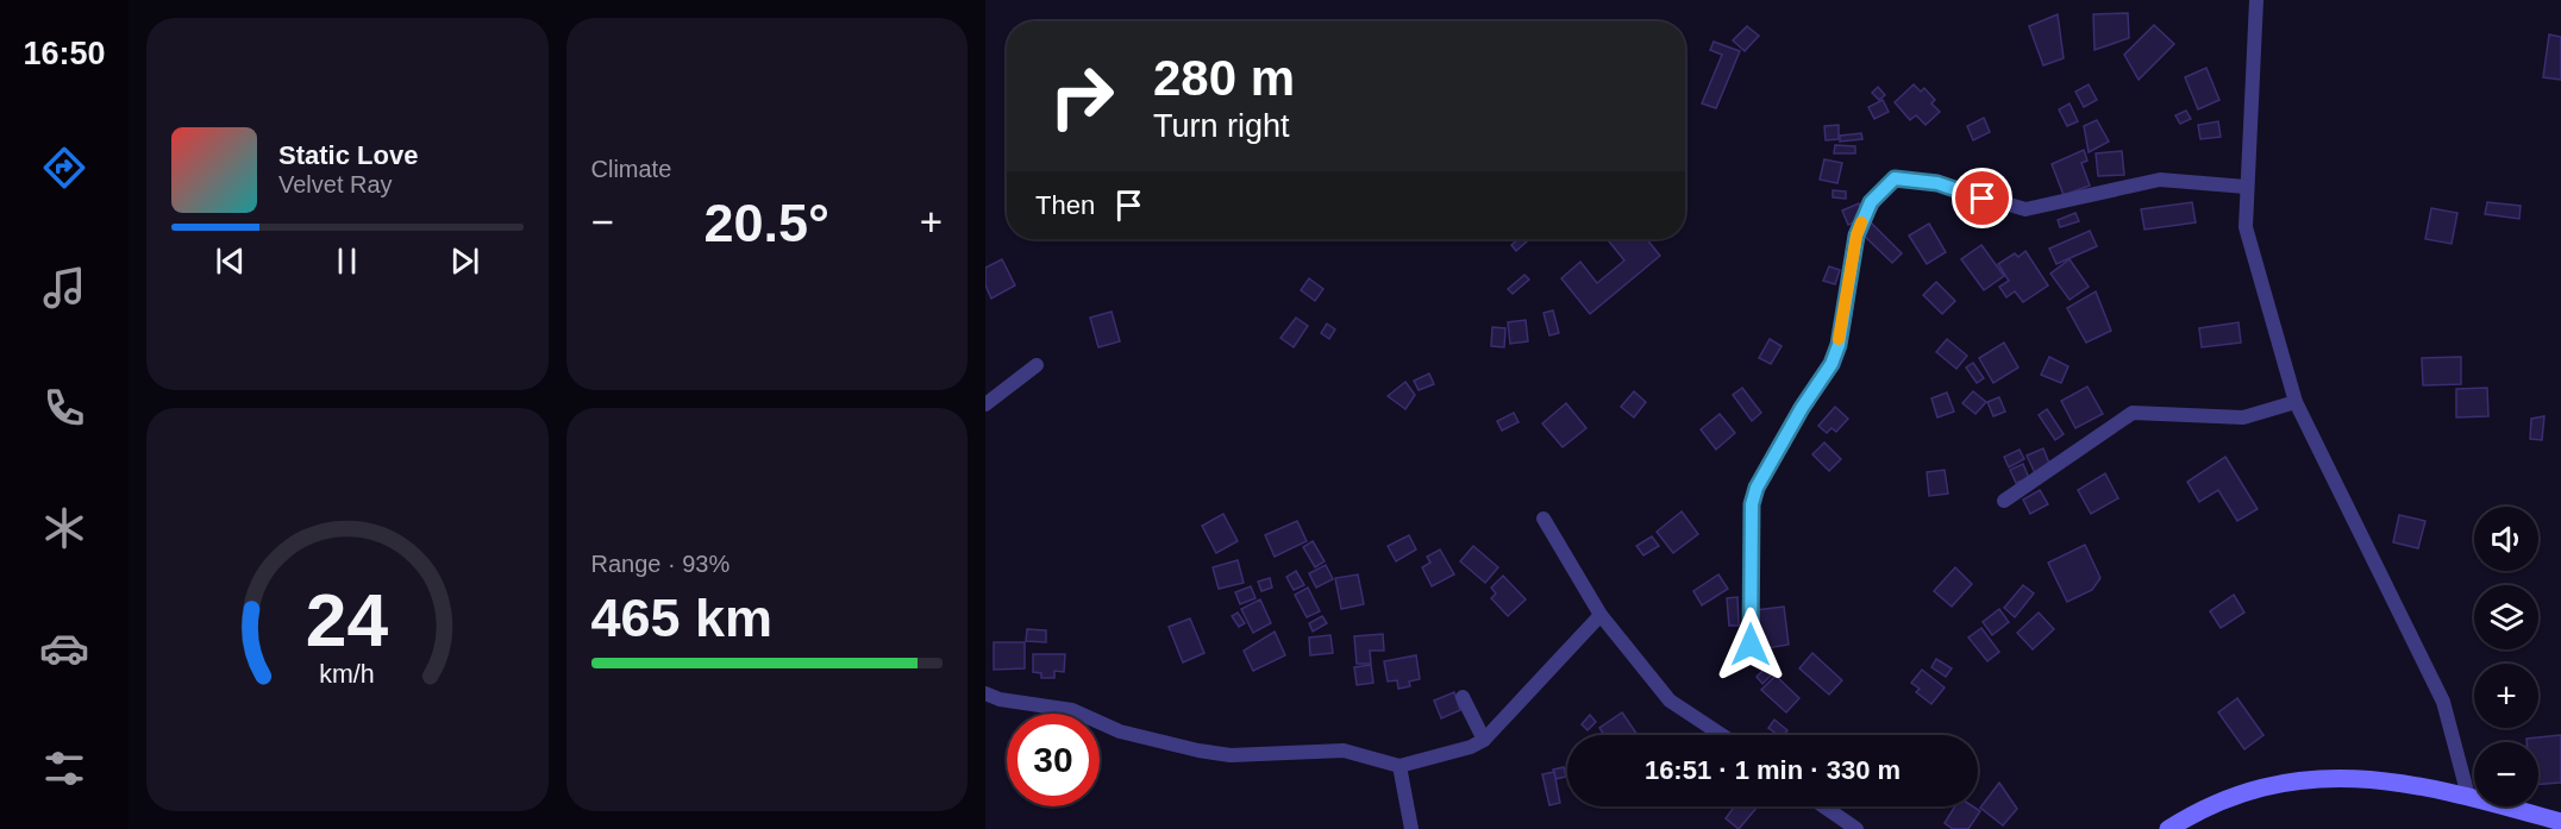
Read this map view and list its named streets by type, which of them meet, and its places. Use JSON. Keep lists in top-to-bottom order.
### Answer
{
  "page": {
    "tabs": "16:50",
    "tile": [
      "Climate",
      ["Range · 93%", "465 km"]
    ],
    "turn": ["280 m", "Turn right"],
    "song": ["Static Love", "Velvet Ray"],
    "then": "Then",
    "heat": ["−", "20.5°", "+"],
    "map_buttons": ["+", "−"],
    "limit": "30",
    "trip": "16:51 · 1 min · 330 m",
    "gauge": ["24", "km/h"]
  }
}
